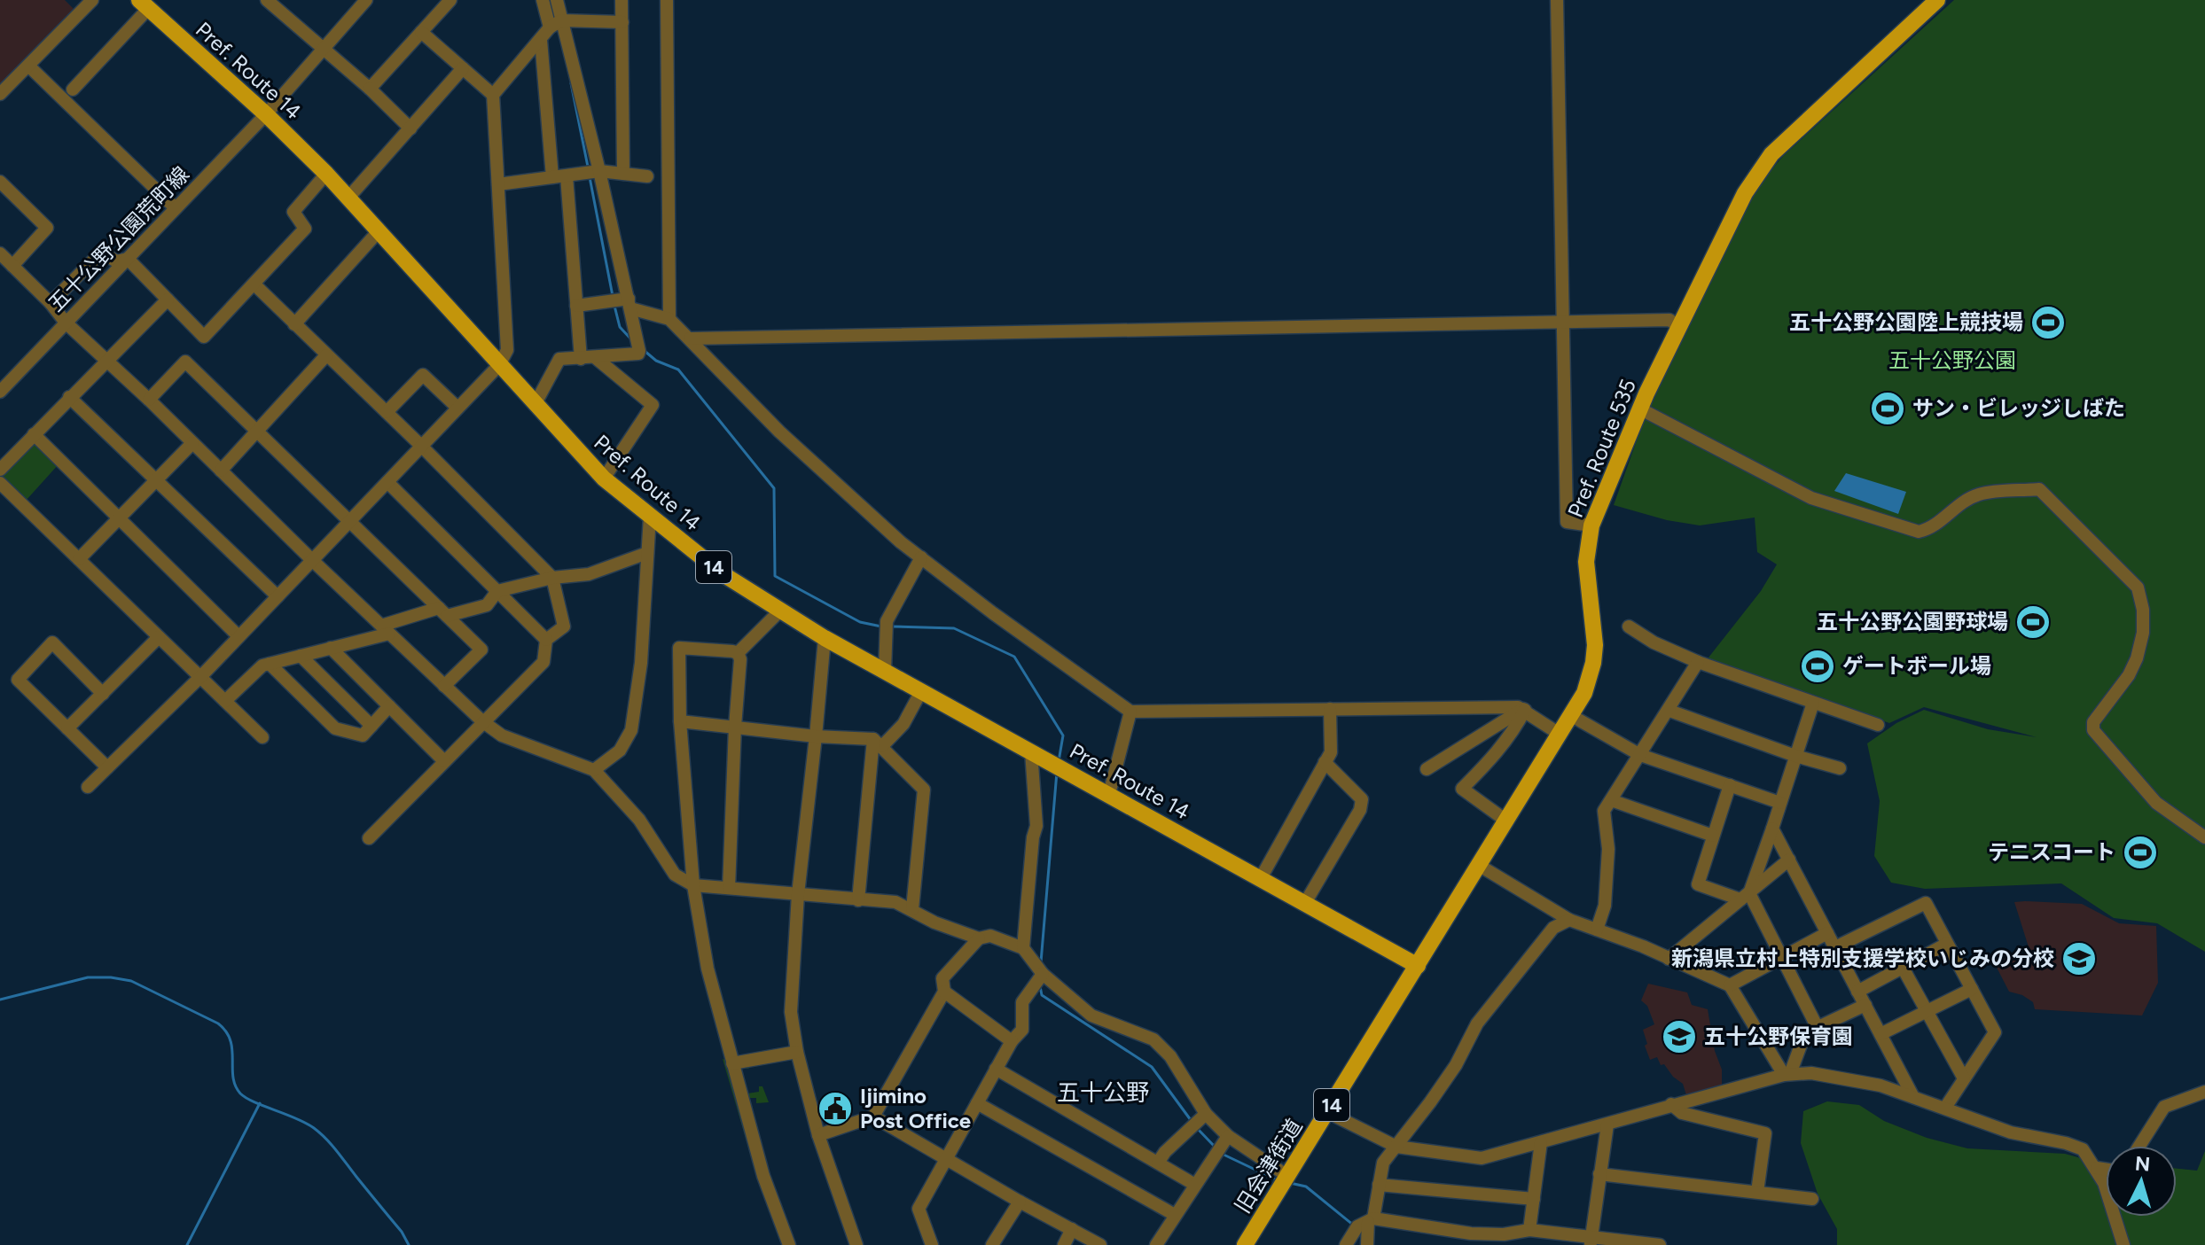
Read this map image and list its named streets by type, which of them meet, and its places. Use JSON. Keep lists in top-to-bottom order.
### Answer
{
  "streets": {
    "main road": [
      "Pref. Route 14",
      "Pref. Route 535",
      "14",
      "旧会津街道"
    ],
    "street": ["五十公野公園荒町線"]
  },
  "crossings": [
    ["Pref. Route 14", "五十公野公園荒町線"],
    ["Pref. Route 14", "Pref. Route 535"],
    ["Pref. Route 14", "旧会津街道"],
    ["Pref. Route 535", "旧会津街道"]
  ],
  "districts": ["五十公野"],
  "parks": ["五十公野公園"],
  "places": {
    "sports": [
      "五十公野公園陸上競技場",
      "サン・ビレッジしばた",
      "五十公野公園野球場",
      "ゲートボール場",
      "テニスコート"
    ],
    "school or university": ["新潟県立村上特別支援学校いじみの分校", "五十公野保育園"],
    "public building": ["Ijimino Post Office"]
  },
  "north": "top"
}
